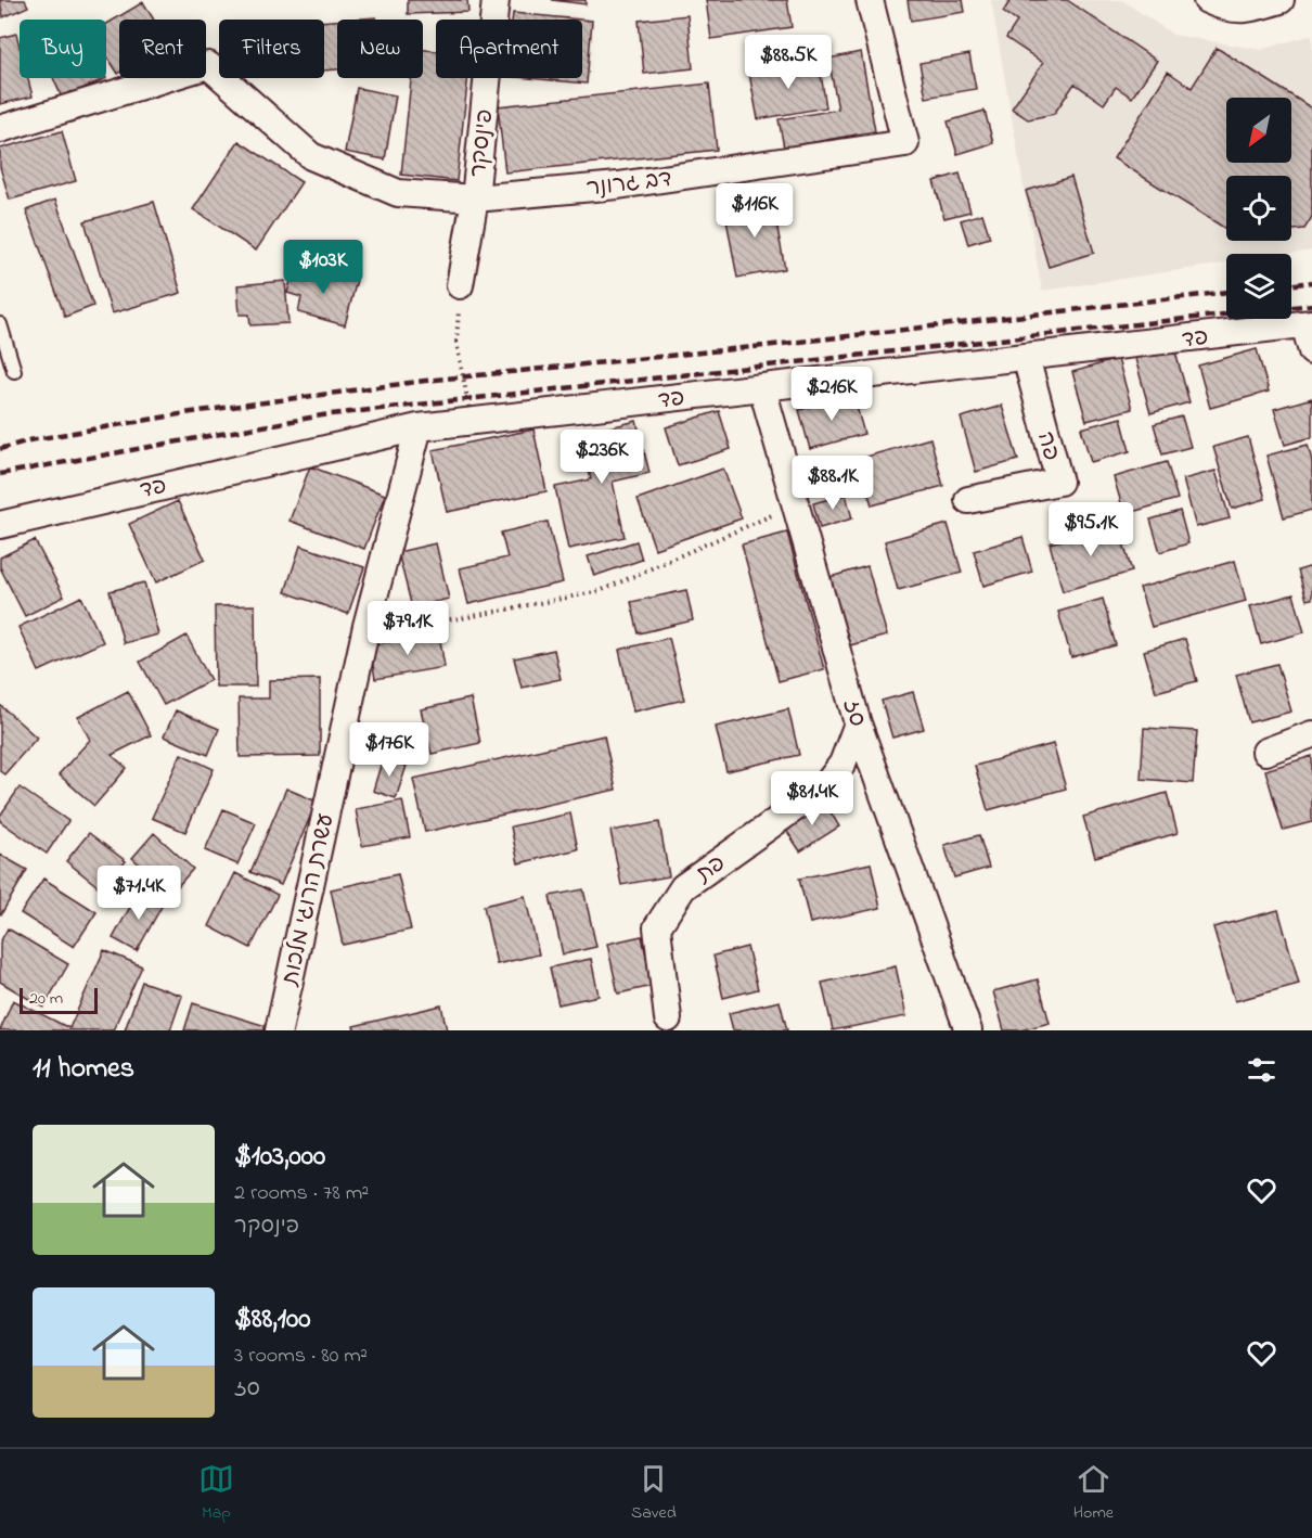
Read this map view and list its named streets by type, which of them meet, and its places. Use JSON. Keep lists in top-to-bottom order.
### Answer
{
  "streets": {
    "street": [
      "פינסקר",
      "דב גרונר",
      "פד",
      "פה",
      "סז",
      "פת",
      "עשרת הרוגי מלכות"
    ]
  },
  "crossings": [
    ["פינסקר", "דב גרונר"],
    ["פד", "פה"],
    ["פד", "סז"],
    ["פד", "עשרת הרוגי מלכות"],
    ["סז", "פת"]
  ],
  "scale_bar": "20 m",
  "north": "bottom left",
  "page": {
    "chip": [
      "Buy",
      "Rent",
      "Filters",
      "New",
      "Apartment"
    ],
    "price": [
      "$88.5K",
      "$116K",
      "$103K",
      "$216K",
      "$236K",
      "$88.1K",
      "$95.1K",
      "$79.1K",
      "$176K",
      "$81.4K",
      "$71.4K"
    ],
    "scale": "20 m",
    "heading": "11 homes",
    "list": [
      {
        "name": "$103,000",
        "note": "2 rooms · 78 m² · פינסקר"
      },
      {
        "name": "$88,100",
        "note": "3 rooms · 80 m² · סז"
      }
    ],
    "tabs": ["Map", "Saved", "Home"]
  }
}
